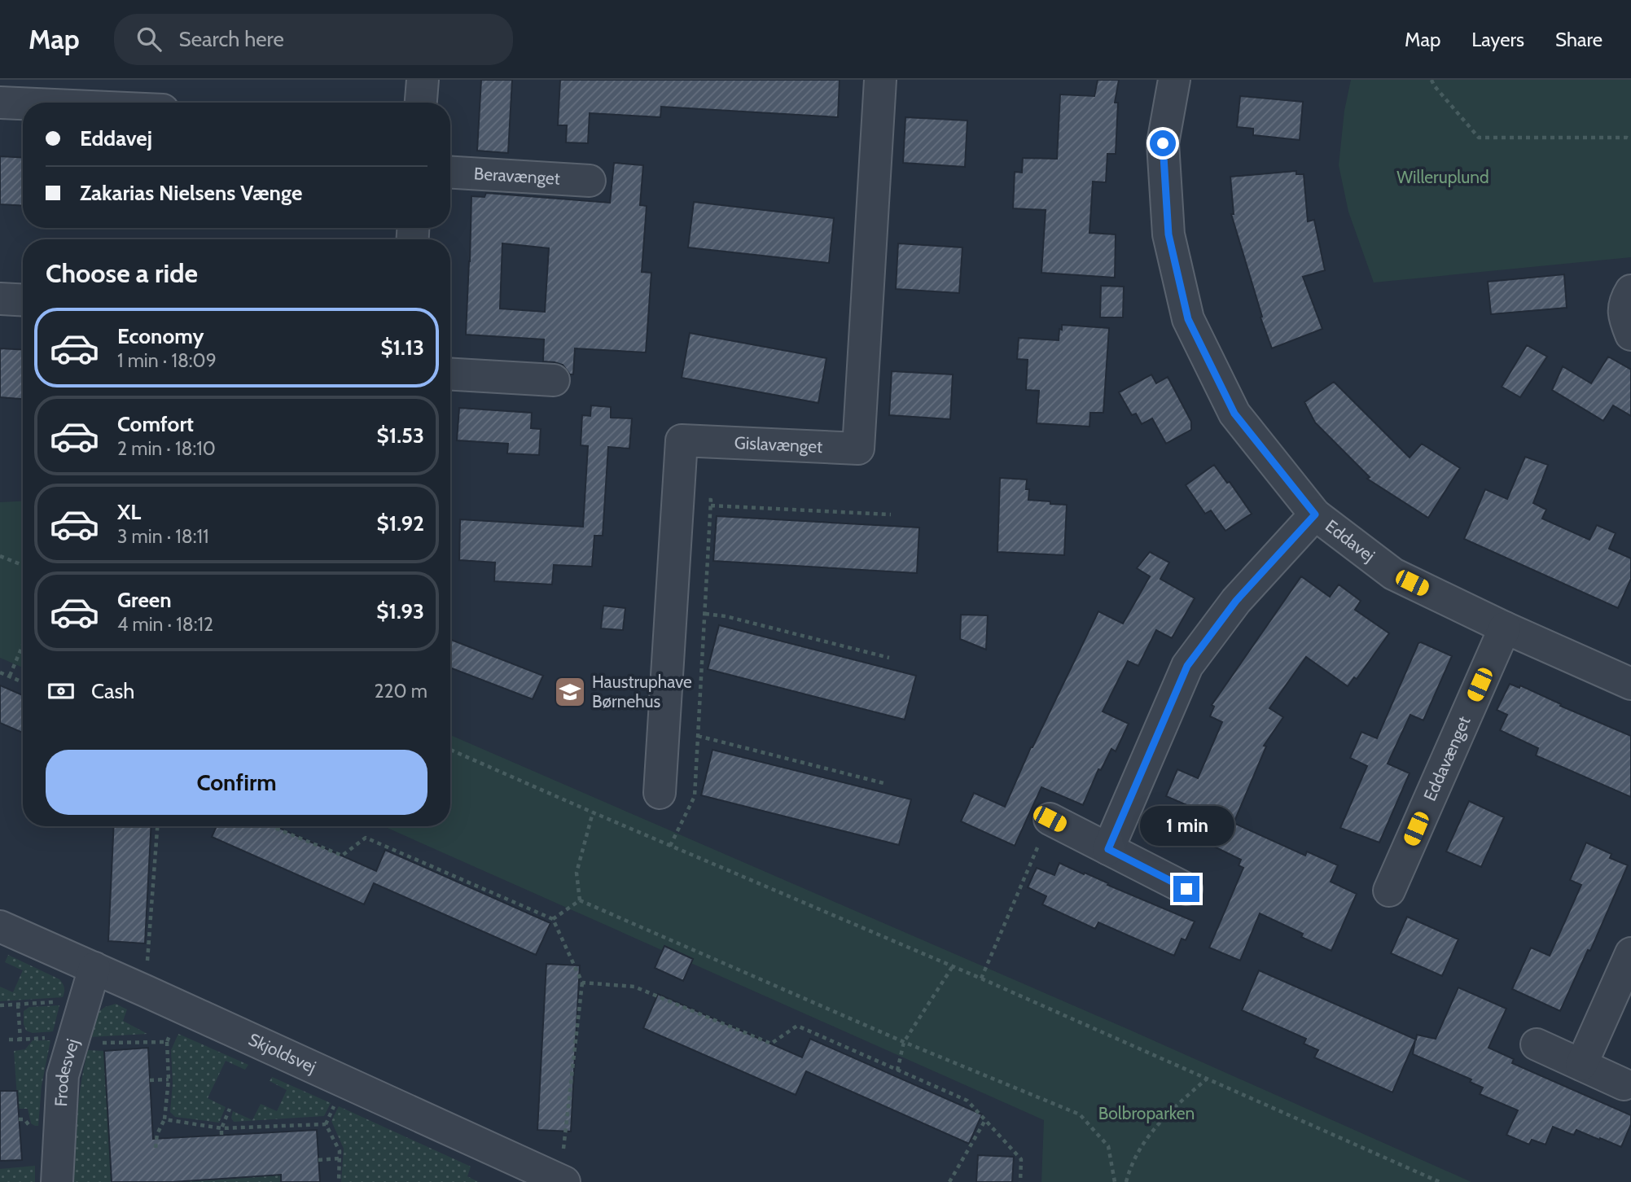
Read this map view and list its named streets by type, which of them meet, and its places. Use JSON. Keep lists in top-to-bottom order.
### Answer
{
  "streets": {
    "street": [
      "Beravænget",
      "Gislavænget",
      "Eddavej",
      "Eddavænget",
      "Skjoldsvej",
      "Frodesvej"
    ]
  },
  "crossings": [
    ["Eddavej", "Eddavænget"],
    ["Skjoldsvej", "Frodesvej"]
  ],
  "parks": ["Willeruplund", "Bolbroparken"],
  "places": {
    "school or university": ["Haustruphave Børnehus"]
  },
  "page": {
    "header": "Map",
    "search": "Search here",
    "nav": ["Map", "Layers", "Share"],
    "banner": ["Eddavej", "Zakarias Nielsens Vænge"],
    "heading": "Choose a ride",
    "list": [
      {
        "name": "Economy",
        "note": "1 min · 18:09",
        "value": "$1.13"
      },
      {
        "name": "Comfort",
        "note": "2 min · 18:10",
        "value": "$1.53"
      },
      {
        "name": "XL",
        "note": "3 min · 18:11",
        "value": "$1.92"
      },
      {
        "name": "Green",
        "note": "4 min · 18:12",
        "value": "$1.93"
      }
    ],
    "pay": ["Cash", "220 m"],
    "buttons": "Confirm",
    "bubble": "1 min"
  }
}
